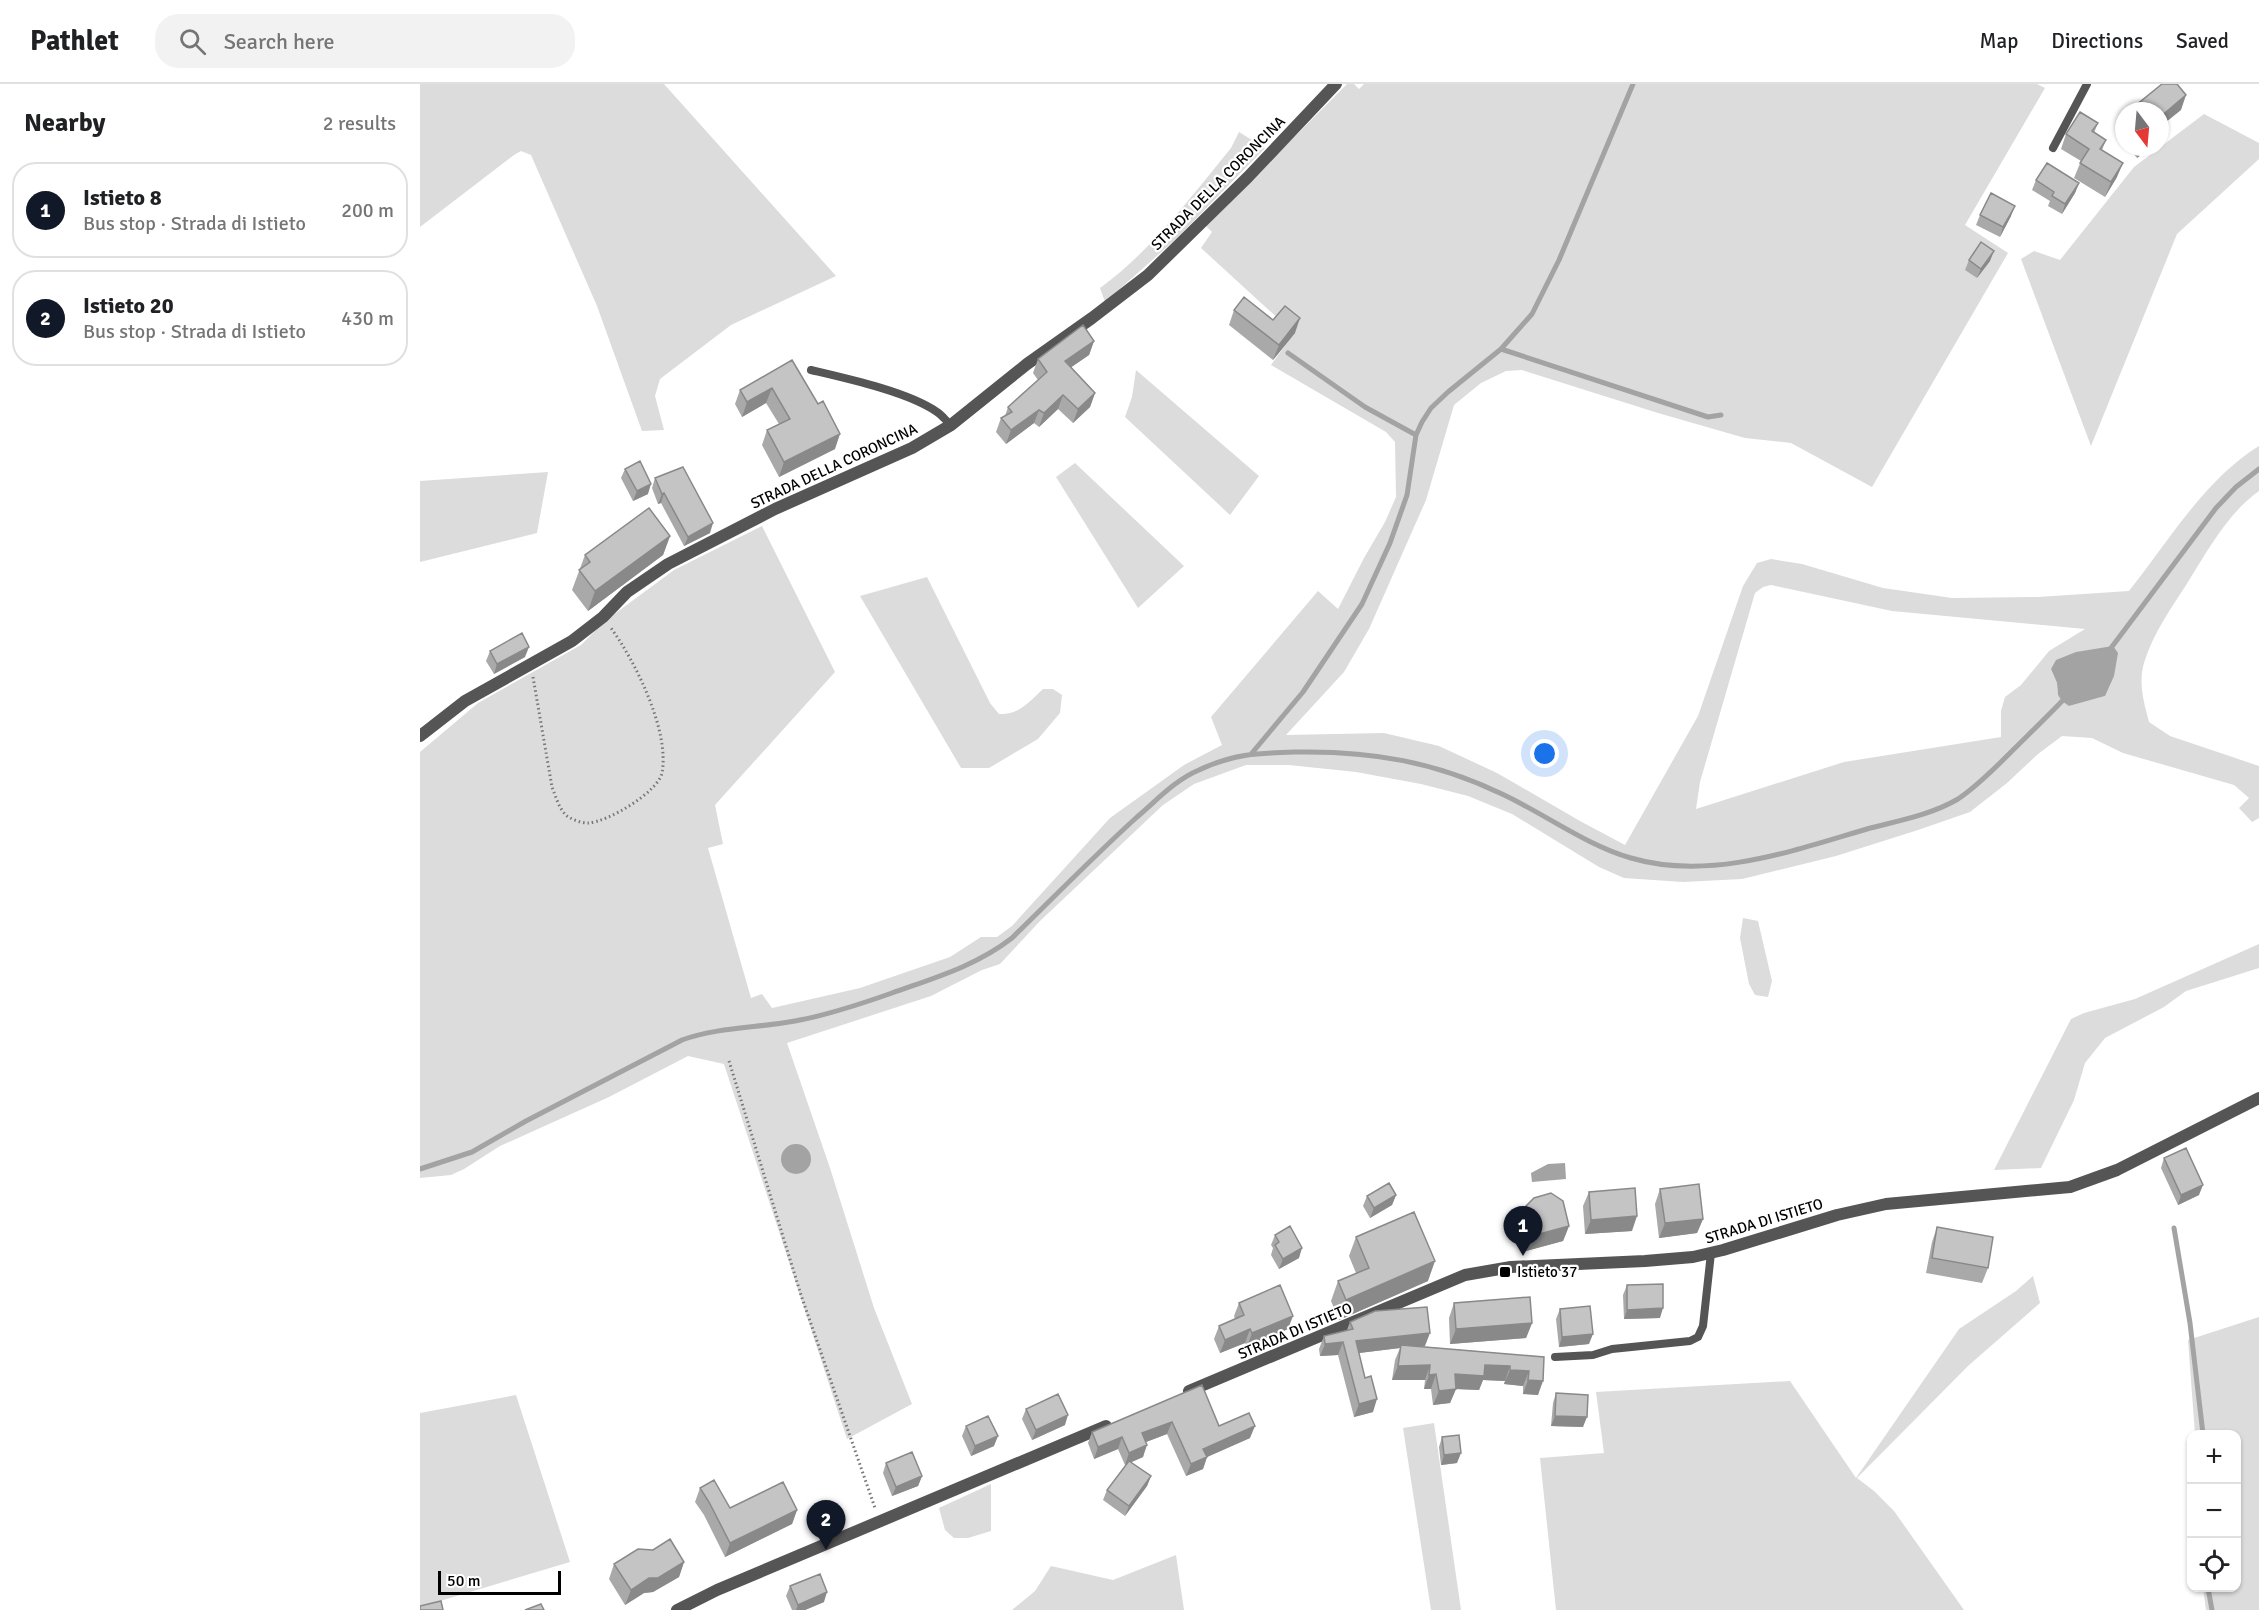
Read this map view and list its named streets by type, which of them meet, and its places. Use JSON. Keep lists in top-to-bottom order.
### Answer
{
  "streets": {
    "street": ["STRADA DELLA CORONCINA", "STRADA DI ISTIETO"]
  },
  "places": {
    "transit": ["Istieto 37"]
  },
  "scale_bar": "50 m",
  "north": "bottom",
  "page": {
    "header": "Pathlet",
    "search": "Search here",
    "nav": ["Map", "Directions", "Saved"],
    "heading": ["Nearby", "2 results"],
    "list": [
      {
        "mark": "1",
        "name": "Istieto 8",
        "note": "Bus stop · Strada di Istieto",
        "value": "200 m"
      },
      {
        "mark": "2",
        "name": "Istieto 20",
        "note": "Bus stop · Strada di Istieto",
        "value": "430 m"
      }
    ],
    "pins": ["1", "2"],
    "map_buttons": ["+", "−"],
    "scale": "50 m"
  }
}
